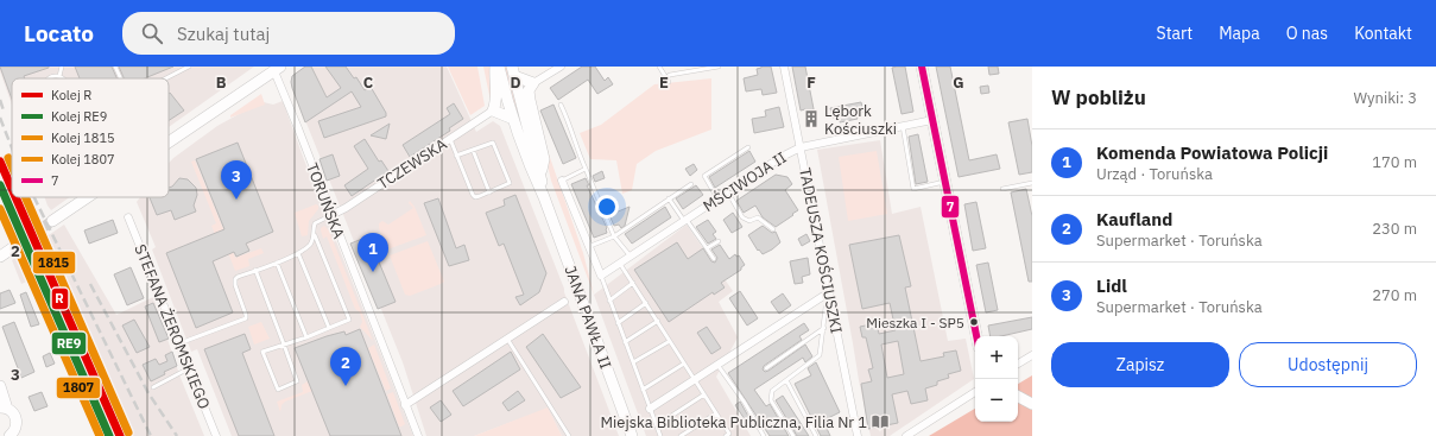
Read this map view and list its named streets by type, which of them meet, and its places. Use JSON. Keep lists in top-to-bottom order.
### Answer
{
  "streets": {
    "main road": ["JANA PAWŁA II"],
    "street": [
      "TCZEWSKA",
      "MŚCIWOJA II",
      "TORUŃSKA",
      "TADEUSZA KOŚCIUSZKI",
      "STEFANA ŻEROMSKIEGO"
    ]
  },
  "crossings": [
    ["TCZEWSKA", "TORUŃSKA"],
    ["MŚCIWOJA II", "TADEUSZA KOŚCIUSZKI"]
  ],
  "places": {
    "building": ["Lębork Kościuszki"],
    "other": ["Mieszka I - SP5"],
    "library": ["Miejska Biblioteka Publiczna, Filia Nr 1"]
  },
  "lines": [
    "transit line 7",
    "rail line 1815",
    "rail line R",
    "rail line RE9",
    "rail line 1807"
  ],
  "legend": [
    "Kolej R",
    "Kolej RE9",
    "Kolej 1815",
    "Kolej 1807",
    "7"
  ],
  "page": {
    "header": "Locato",
    "search": "Szukaj tutaj",
    "nav": [
      "Start",
      "Mapa",
      "O nas",
      "Kontakt"
    ],
    "heading": ["W pobliżu", "Wyniki: 3"],
    "list": [
      {
        "mark": "1",
        "name": "Komenda Powiatowa Policji",
        "note": "Urząd · Toruńska",
        "value": "170 m"
      },
      {
        "mark": "2",
        "name": "Kaufland",
        "note": "Supermarket · Toruńska",
        "value": "230 m"
      },
      {
        "mark": "3",
        "name": "Lidl",
        "note": "Supermarket · Toruńska",
        "value": "270 m"
      }
    ],
    "pins": ["3", "1", "2"],
    "buttons": ["Zapisz", "Udostępnij"],
    "map_buttons": ["+", "−"]
  },
  "grid": {
    "columns": [
      "B",
      "C",
      "D",
      "E",
      "F",
      "G"
    ],
    "rows": ["2", "3"]
  }
}
